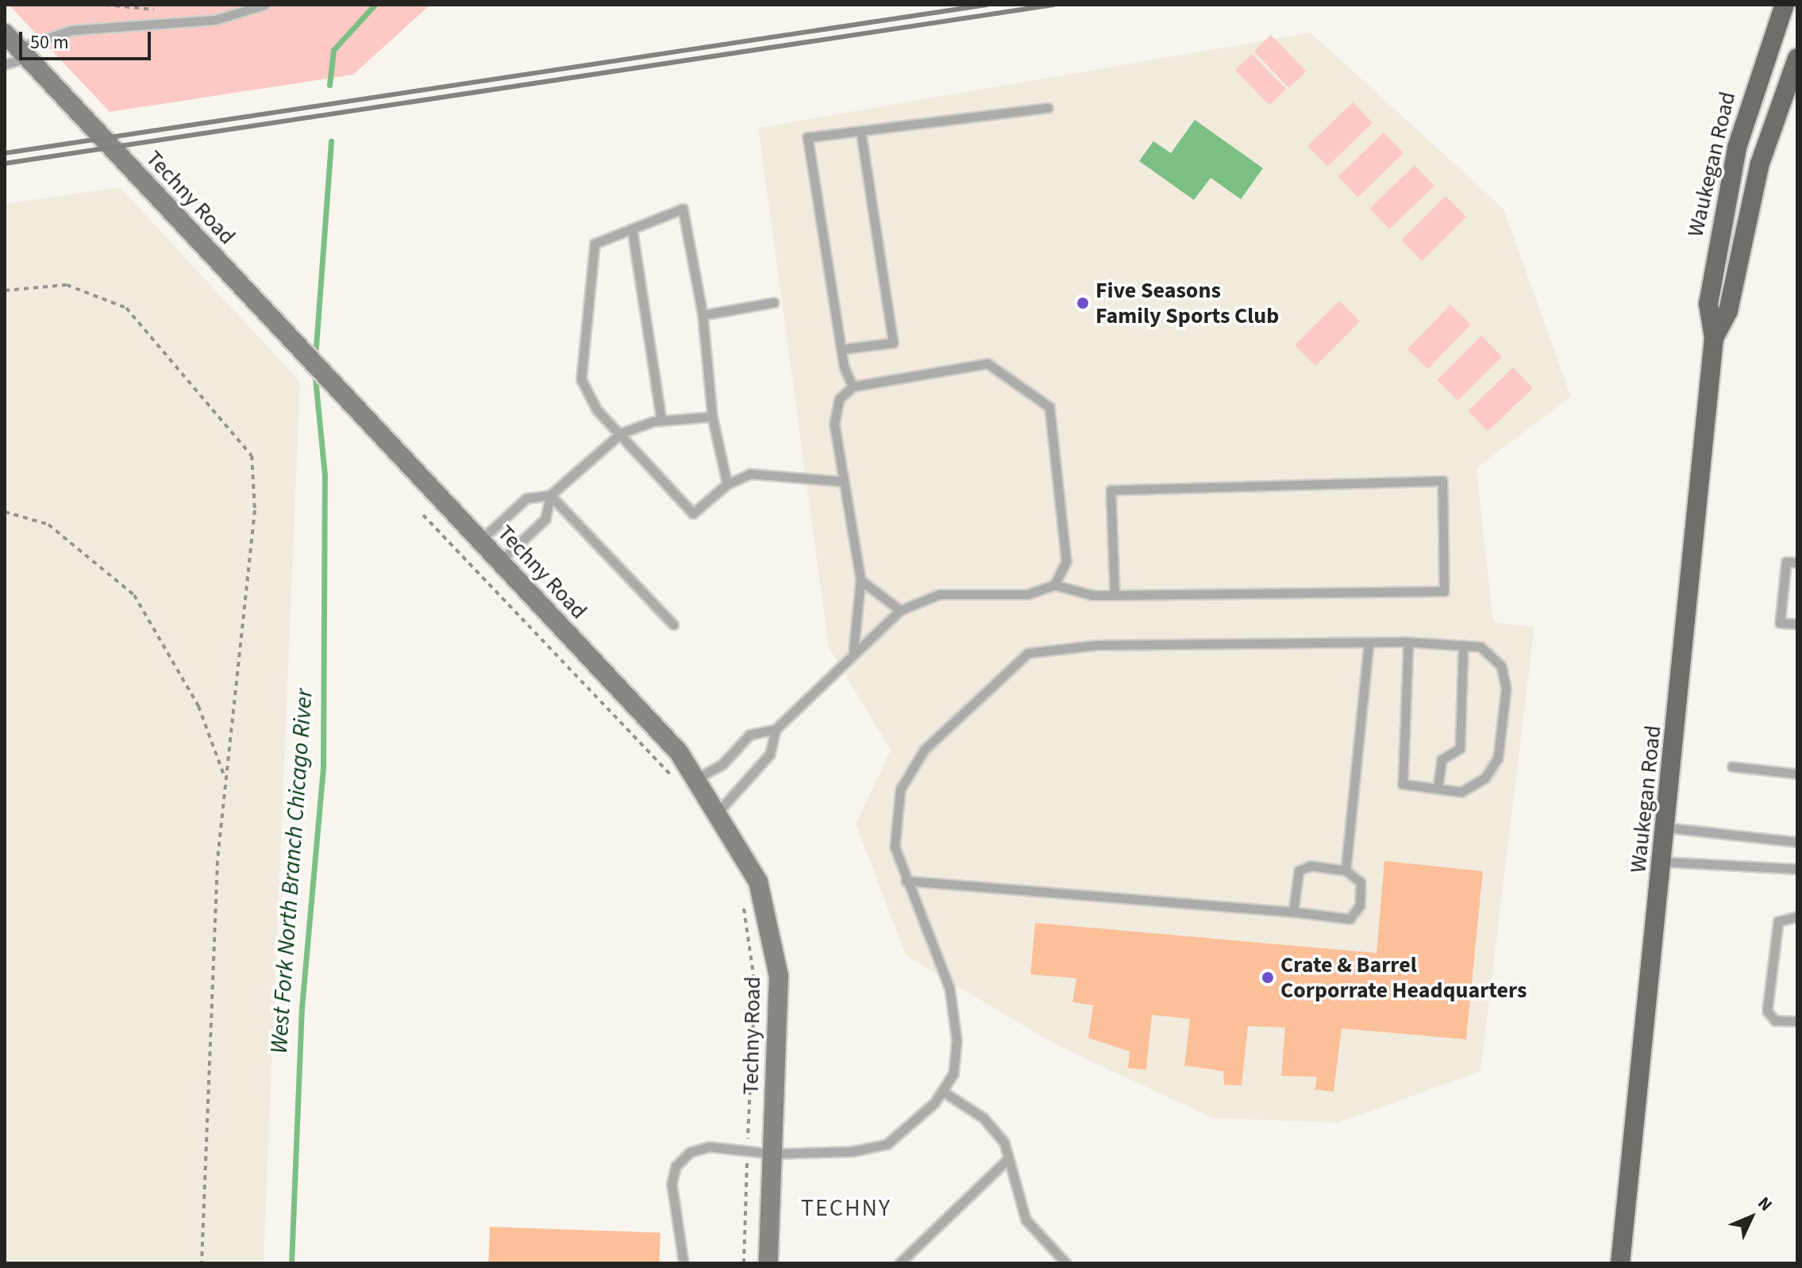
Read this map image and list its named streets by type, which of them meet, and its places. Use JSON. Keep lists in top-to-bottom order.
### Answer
{
  "streets": {
    "main road": ["Waukegan Road", "Techny Road"]
  },
  "districts": ["TECHNY"],
  "water": ["West Fork North Branch Chicago River"],
  "places": ["Five Seasons Family Sports Club", "Crate & Barrel Corporrate Headquarters"],
  "scale_bar": "50 m",
  "north": "top right"
}
